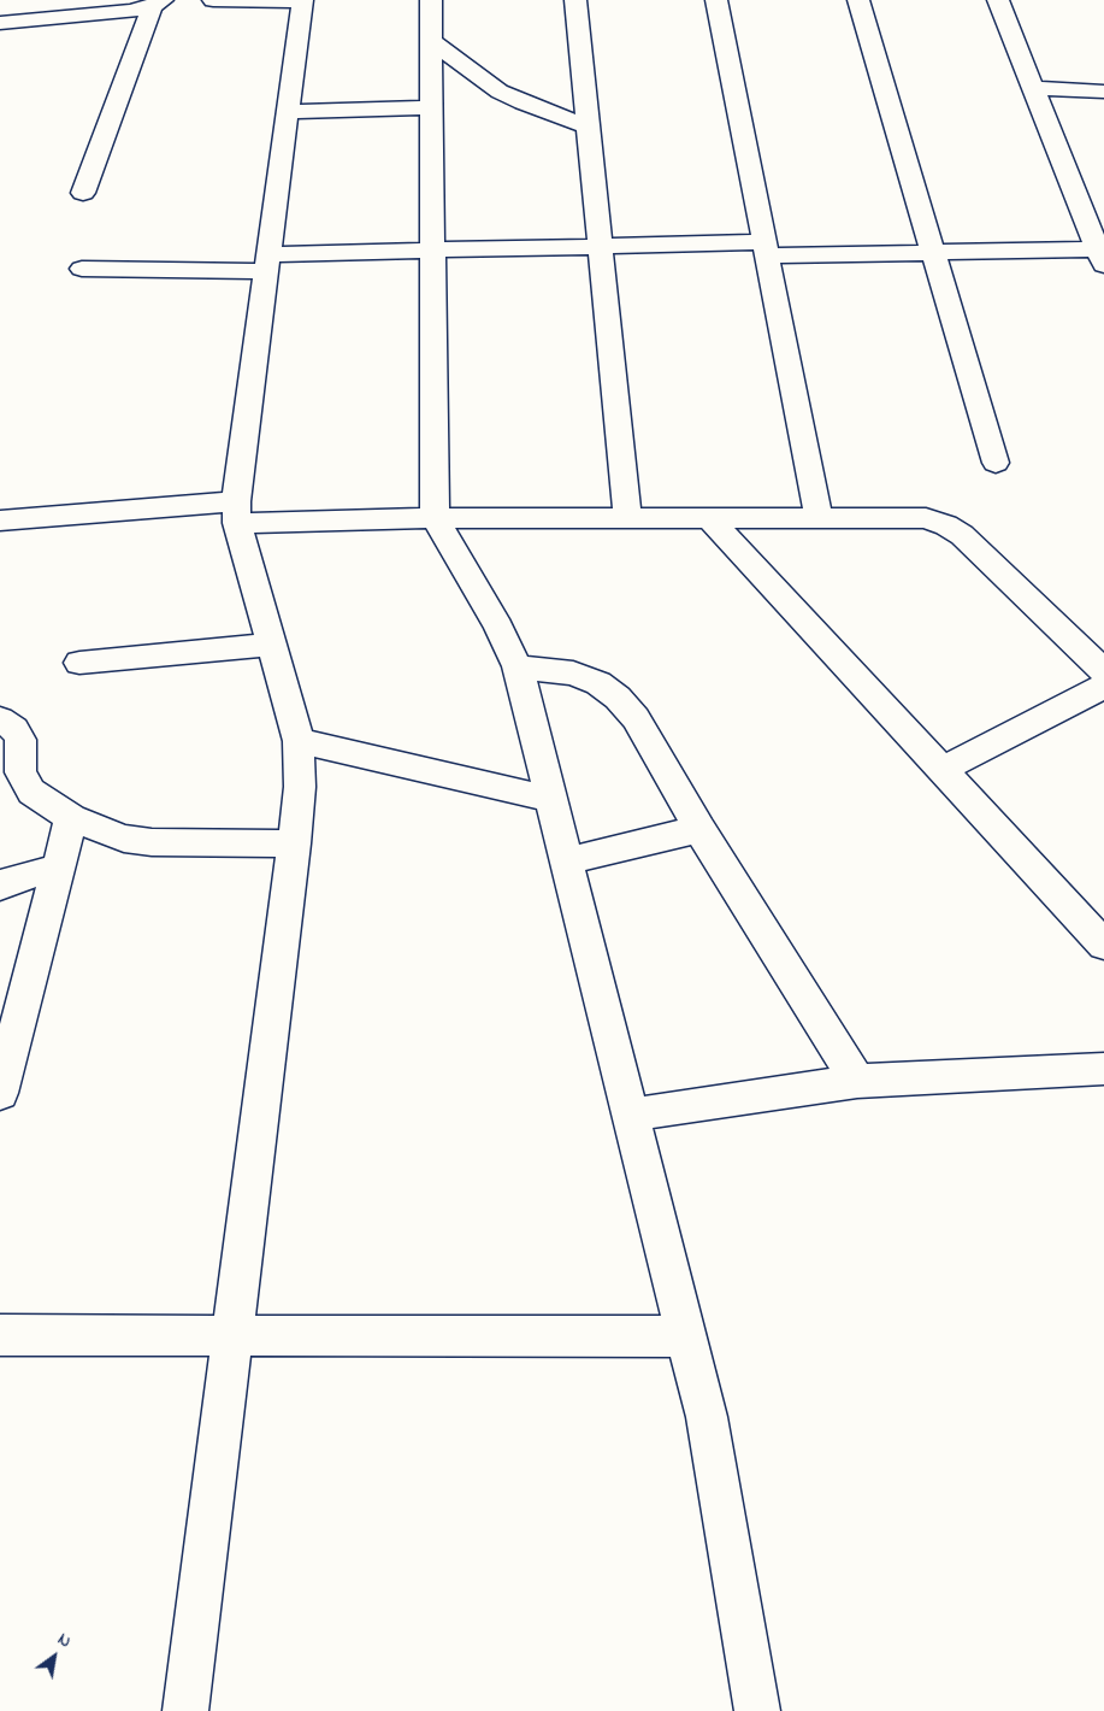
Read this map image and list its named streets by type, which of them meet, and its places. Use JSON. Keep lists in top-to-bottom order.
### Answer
{
  "north": "top right"
}
